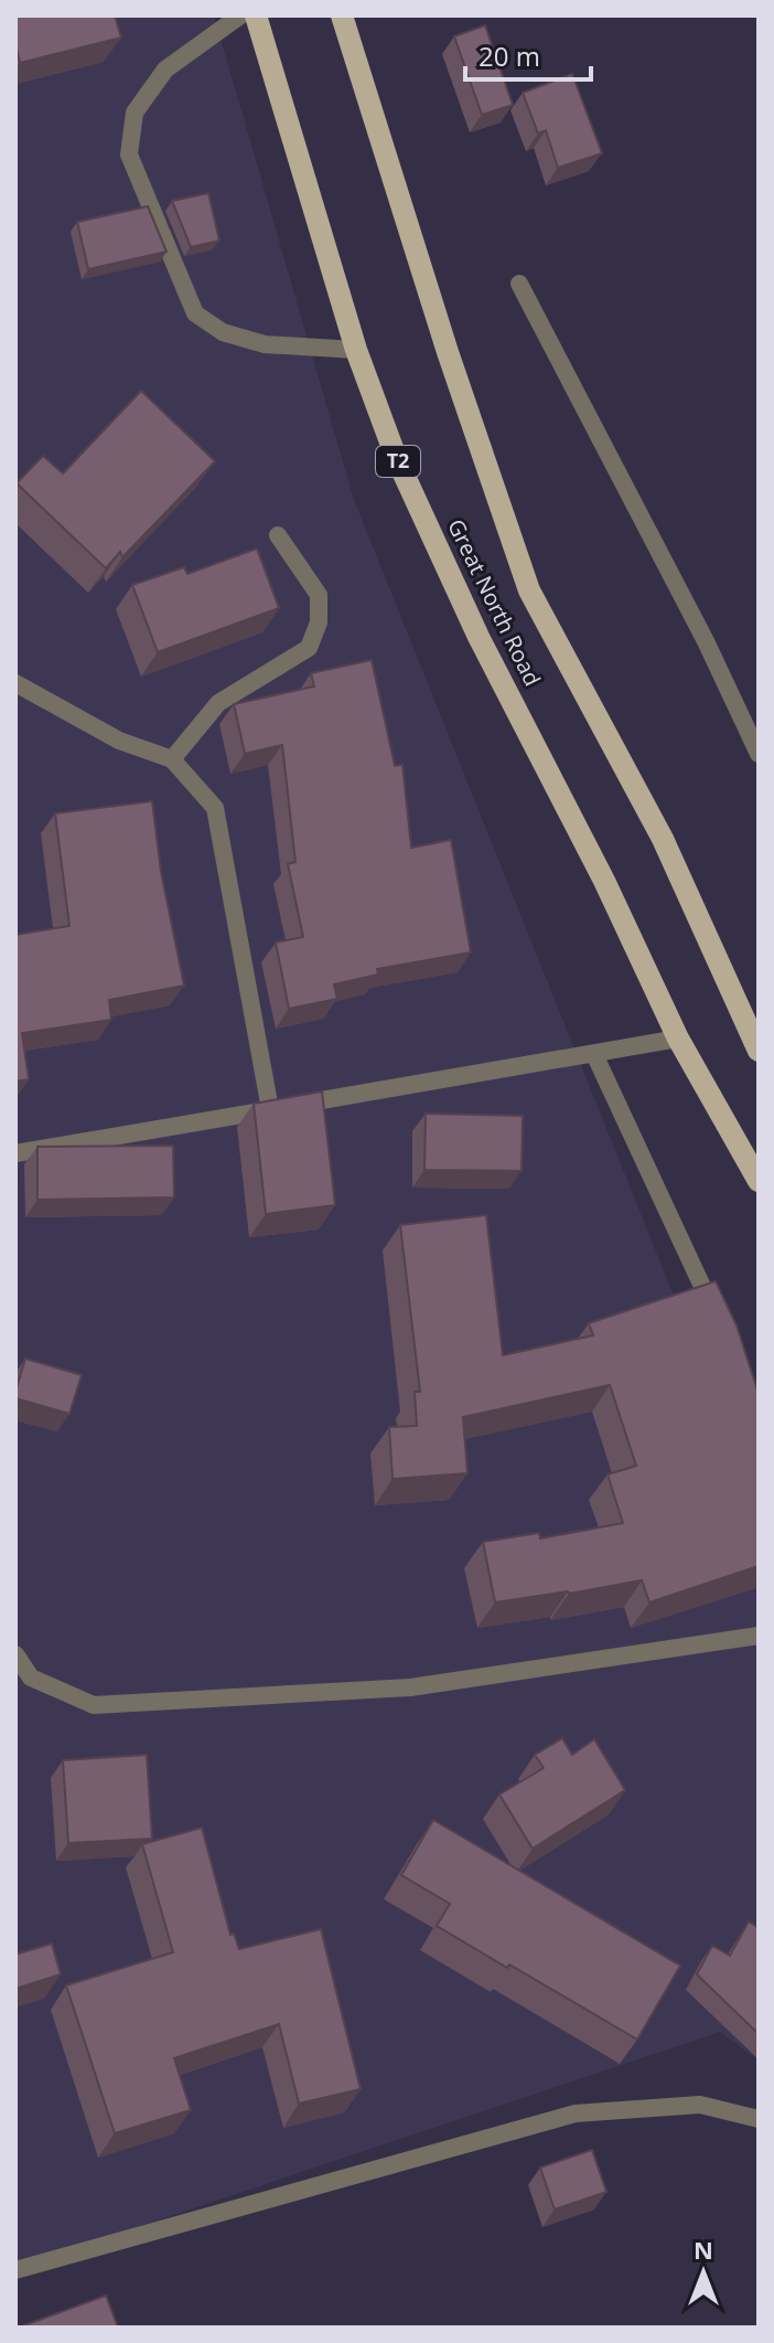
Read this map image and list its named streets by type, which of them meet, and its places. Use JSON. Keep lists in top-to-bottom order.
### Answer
{
  "streets": {
    "main road": ["T2", "Great North Road"]
  },
  "scale_bar": "20 m",
  "north": "top"
}
